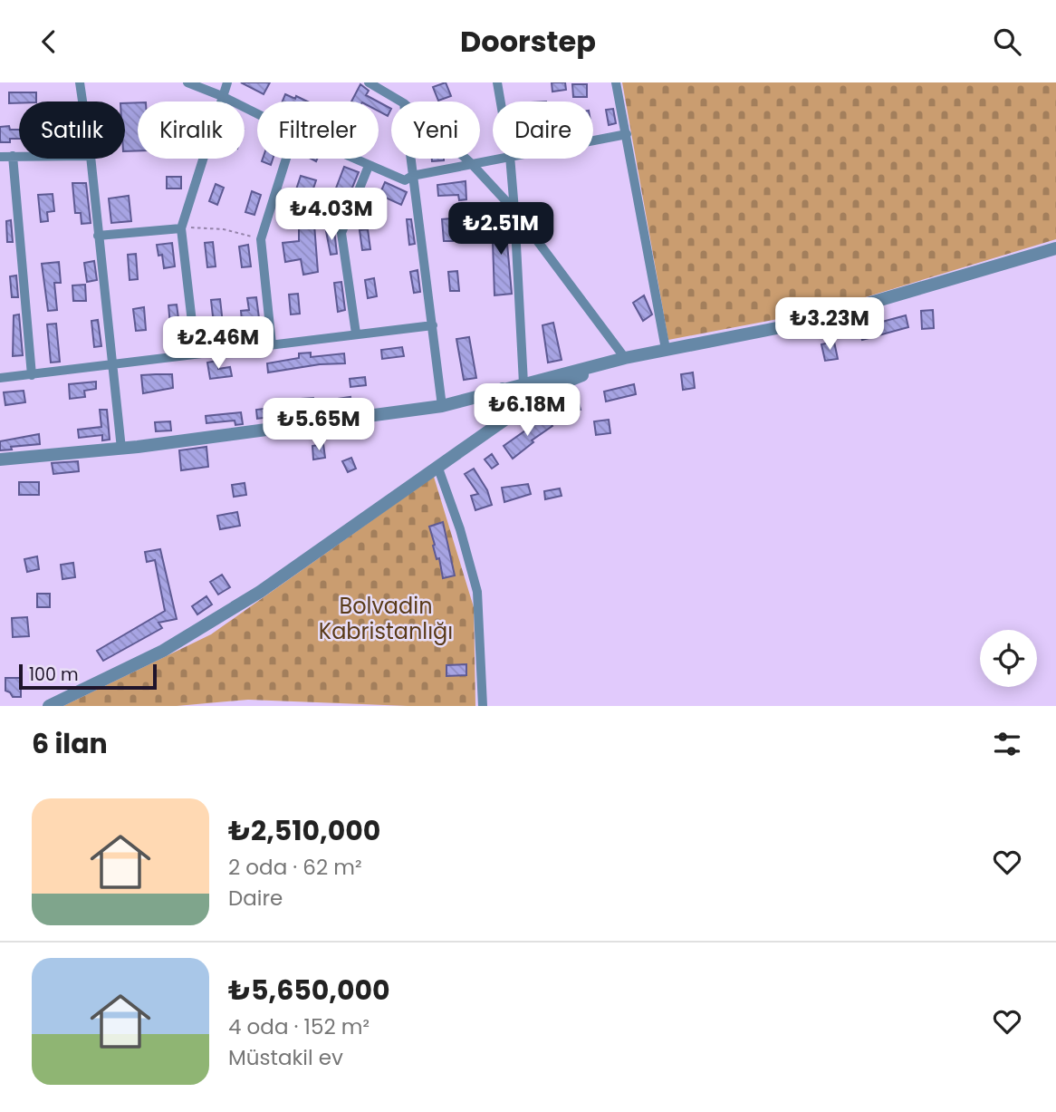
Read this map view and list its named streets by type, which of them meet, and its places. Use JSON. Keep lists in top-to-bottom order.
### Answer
{
  "parks": ["Bolvadin Kabristanlığı"],
  "scale_bar": "100 m",
  "page": {
    "header": "Doorstep",
    "chip": [
      "Satılık",
      "Kiralık",
      "Filtreler",
      "Yeni",
      "Daire"
    ],
    "price": [
      "₺4.03M",
      "₺2.51M",
      "₺3.23M",
      "₺2.46M",
      "₺6.18M",
      "₺5.65M"
    ],
    "scale": "100 m",
    "heading": "6 ilan",
    "list": [
      {
        "name": "₺2,510,000",
        "note": "2 oda · 62 m² · Daire"
      },
      {
        "name": "₺5,650,000",
        "note": "4 oda · 152 m² · Müstakil ev"
      }
    ]
  }
}
